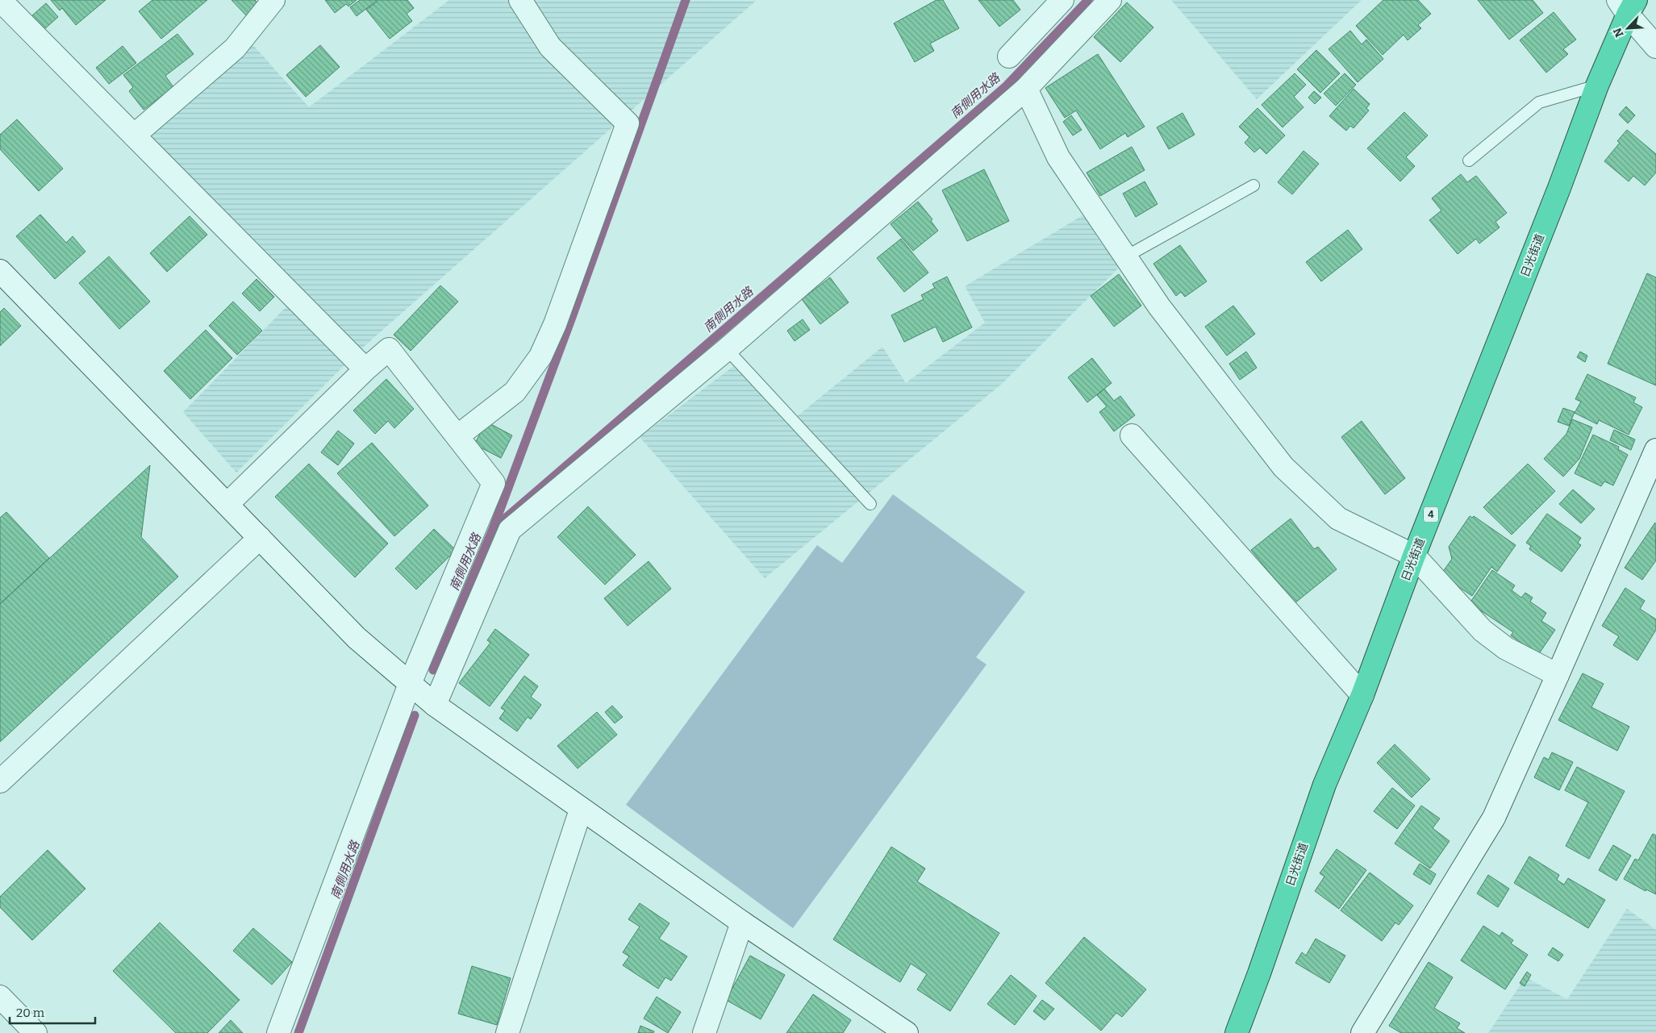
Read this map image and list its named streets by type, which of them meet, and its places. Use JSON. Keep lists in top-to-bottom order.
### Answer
{
  "streets": {
    "highway": ["日光街道", "4"]
  },
  "water": ["南側用水路"],
  "scale_bar": "20 m",
  "north": "bottom left"
}
